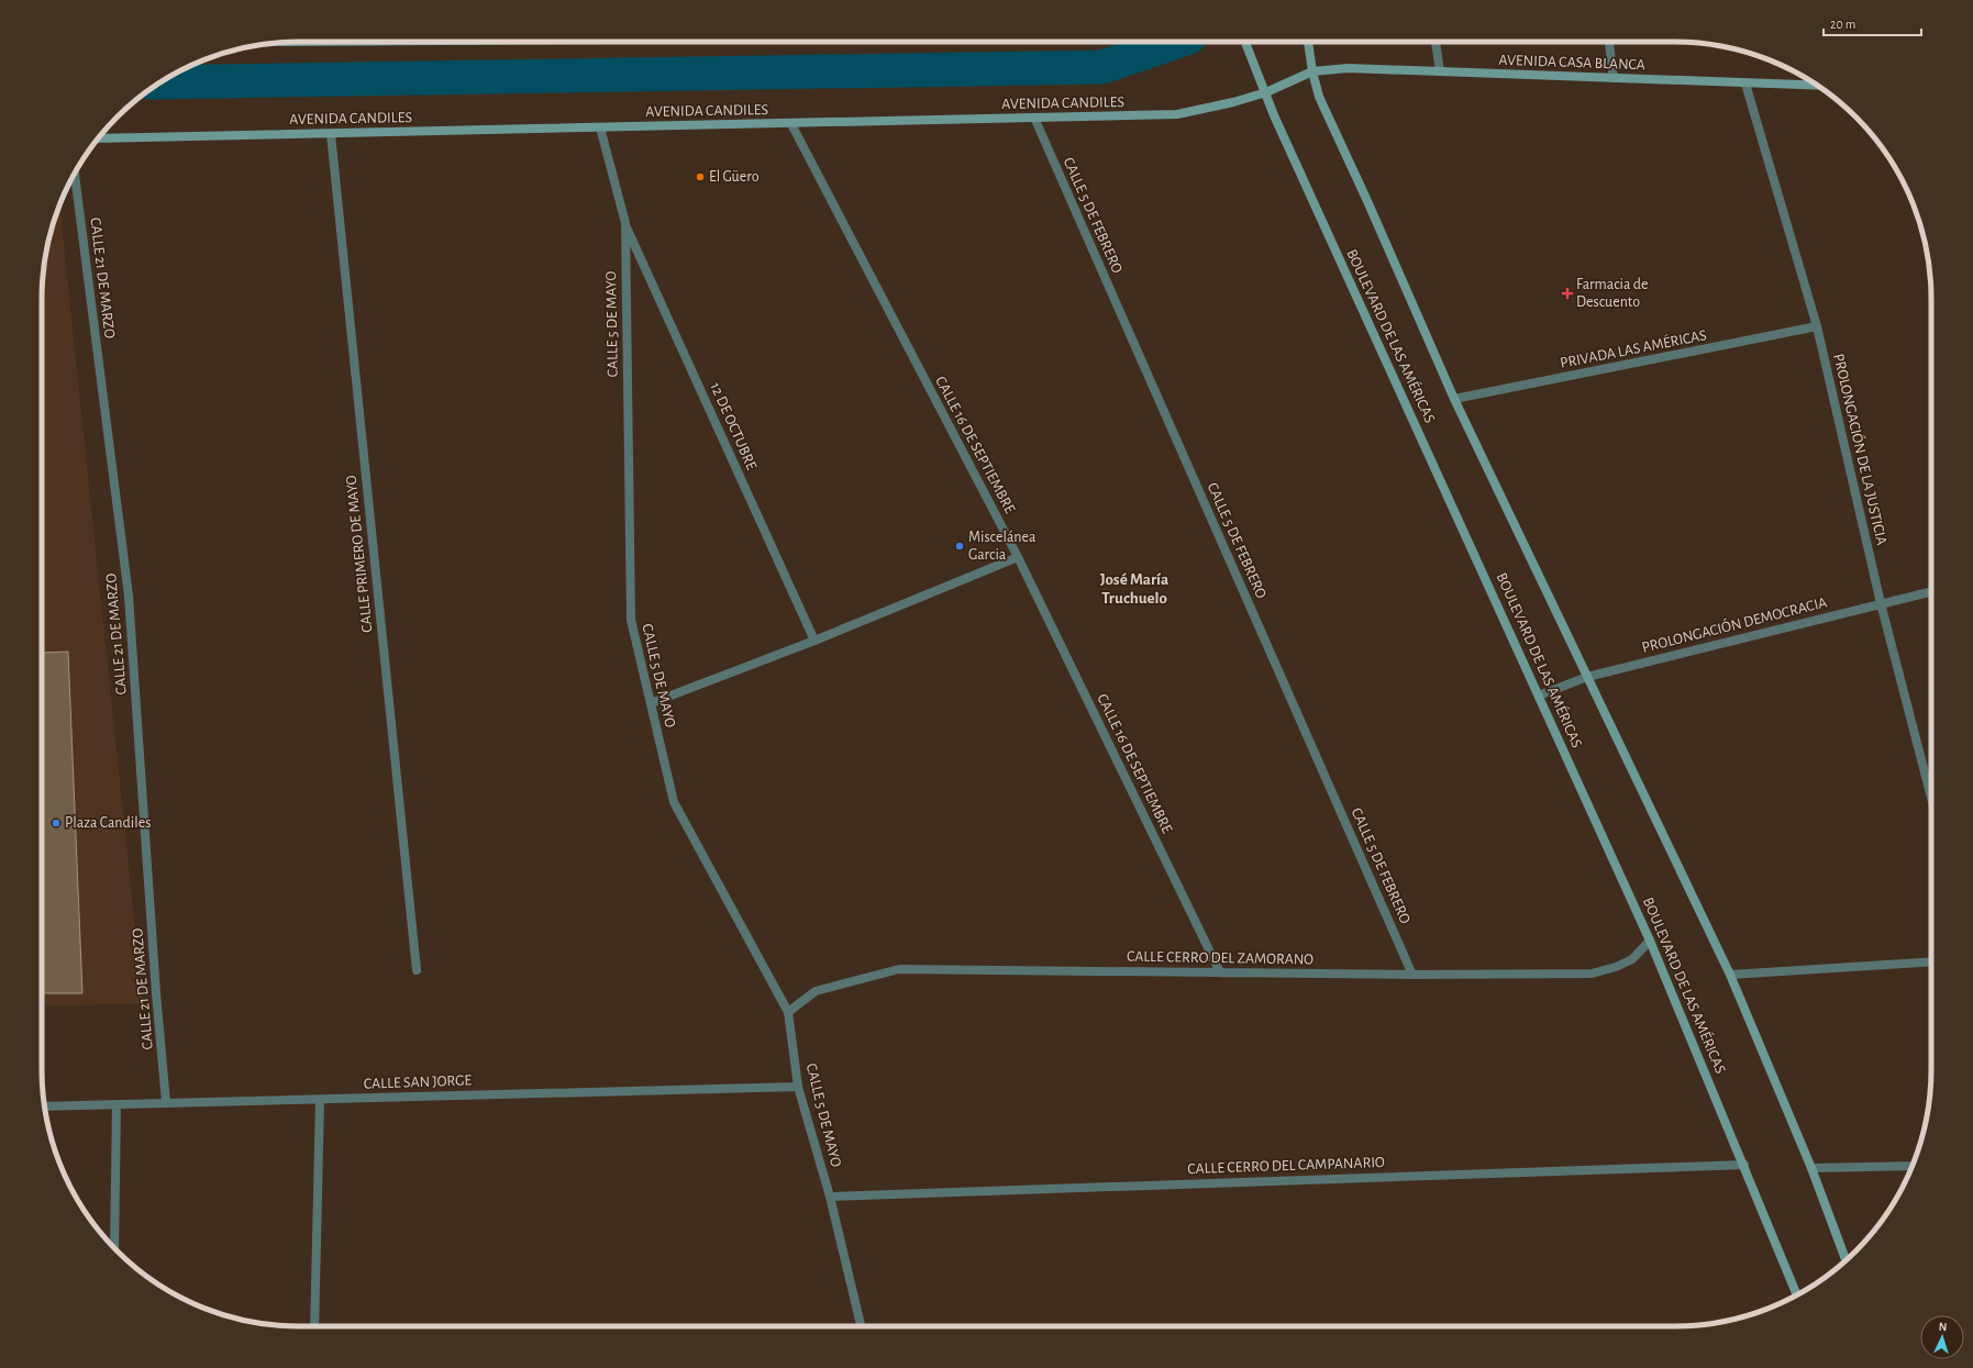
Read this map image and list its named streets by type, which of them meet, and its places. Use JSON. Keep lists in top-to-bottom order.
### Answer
{
  "streets": {
    "main road": ["AVENIDA CASA BLANCA", "AVENIDA CANDILES", "BOULEVARD DE LAS AMÉRICAS"],
    "street": [
      "CALLE 5 DE FEBRERO",
      "CALLE 21 DE MARZO",
      "CALLE 5 DE MAYO",
      "PRIVADA LAS AMÉRICAS",
      "12 DE OCTUBRE",
      "CALLE 16 DE SEPTIEMBRE",
      "PROLONGACIÓN DE LA JUSTICIA",
      "CALLE PRIMERO DE MAYO",
      "PROLONGACIÓN DEMOCRACIA",
      "CALLE CERRO DEL ZAMORANO",
      "CALLE SAN JORGE",
      "CALLE CERRO DEL CAMPANARIO"
    ]
  },
  "crossings": [
    ["AVENIDA CASA BLANCA", "AVENIDA CANDILES"],
    ["AVENIDA CASA BLANCA", "BOULEVARD DE LAS AMÉRICAS"],
    ["AVENIDA CASA BLANCA", "PROLONGACIÓN DE LA JUSTICIA"],
    ["AVENIDA CANDILES", "CALLE 5 DE FEBRERO"],
    ["AVENIDA CANDILES", "CALLE 5 DE MAYO"],
    ["AVENIDA CANDILES", "BOULEVARD DE LAS AMÉRICAS"],
    ["AVENIDA CANDILES", "CALLE 16 DE SEPTIEMBRE"],
    ["AVENIDA CANDILES", "CALLE PRIMERO DE MAYO"],
    ["CALLE 5 DE FEBRERO", "CALLE CERRO DEL ZAMORANO"],
    ["CALLE 21 DE MARZO", "CALLE SAN JORGE"],
    ["CALLE 5 DE MAYO", "12 DE OCTUBRE"],
    ["CALLE 5 DE MAYO", "CALLE CERRO DEL ZAMORANO"],
    ["CALLE 5 DE MAYO", "CALLE SAN JORGE"],
    ["CALLE 5 DE MAYO", "CALLE CERRO DEL CAMPANARIO"],
    ["BOULEVARD DE LAS AMÉRICAS", "PRIVADA LAS AMÉRICAS"],
    ["BOULEVARD DE LAS AMÉRICAS", "PROLONGACIÓN DEMOCRACIA"],
    ["BOULEVARD DE LAS AMÉRICAS", "CALLE CERRO DEL ZAMORANO"],
    ["BOULEVARD DE LAS AMÉRICAS", "CALLE CERRO DEL CAMPANARIO"],
    ["PRIVADA LAS AMÉRICAS", "PROLONGACIÓN DE LA JUSTICIA"],
    ["CALLE 16 DE SEPTIEMBRE", "CALLE CERRO DEL ZAMORANO"],
    ["PROLONGACIÓN DE LA JUSTICIA", "PROLONGACIÓN DEMOCRACIA"]
  ],
  "districts": ["José María Truchuelo"],
  "places": {
    "other": ["El Güero", "Miscelánea Garcia", "Plaza Candiles"],
    "health": ["Farmacia de Descuento"]
  },
  "scale_bar": "20 m",
  "north": "top"
}
